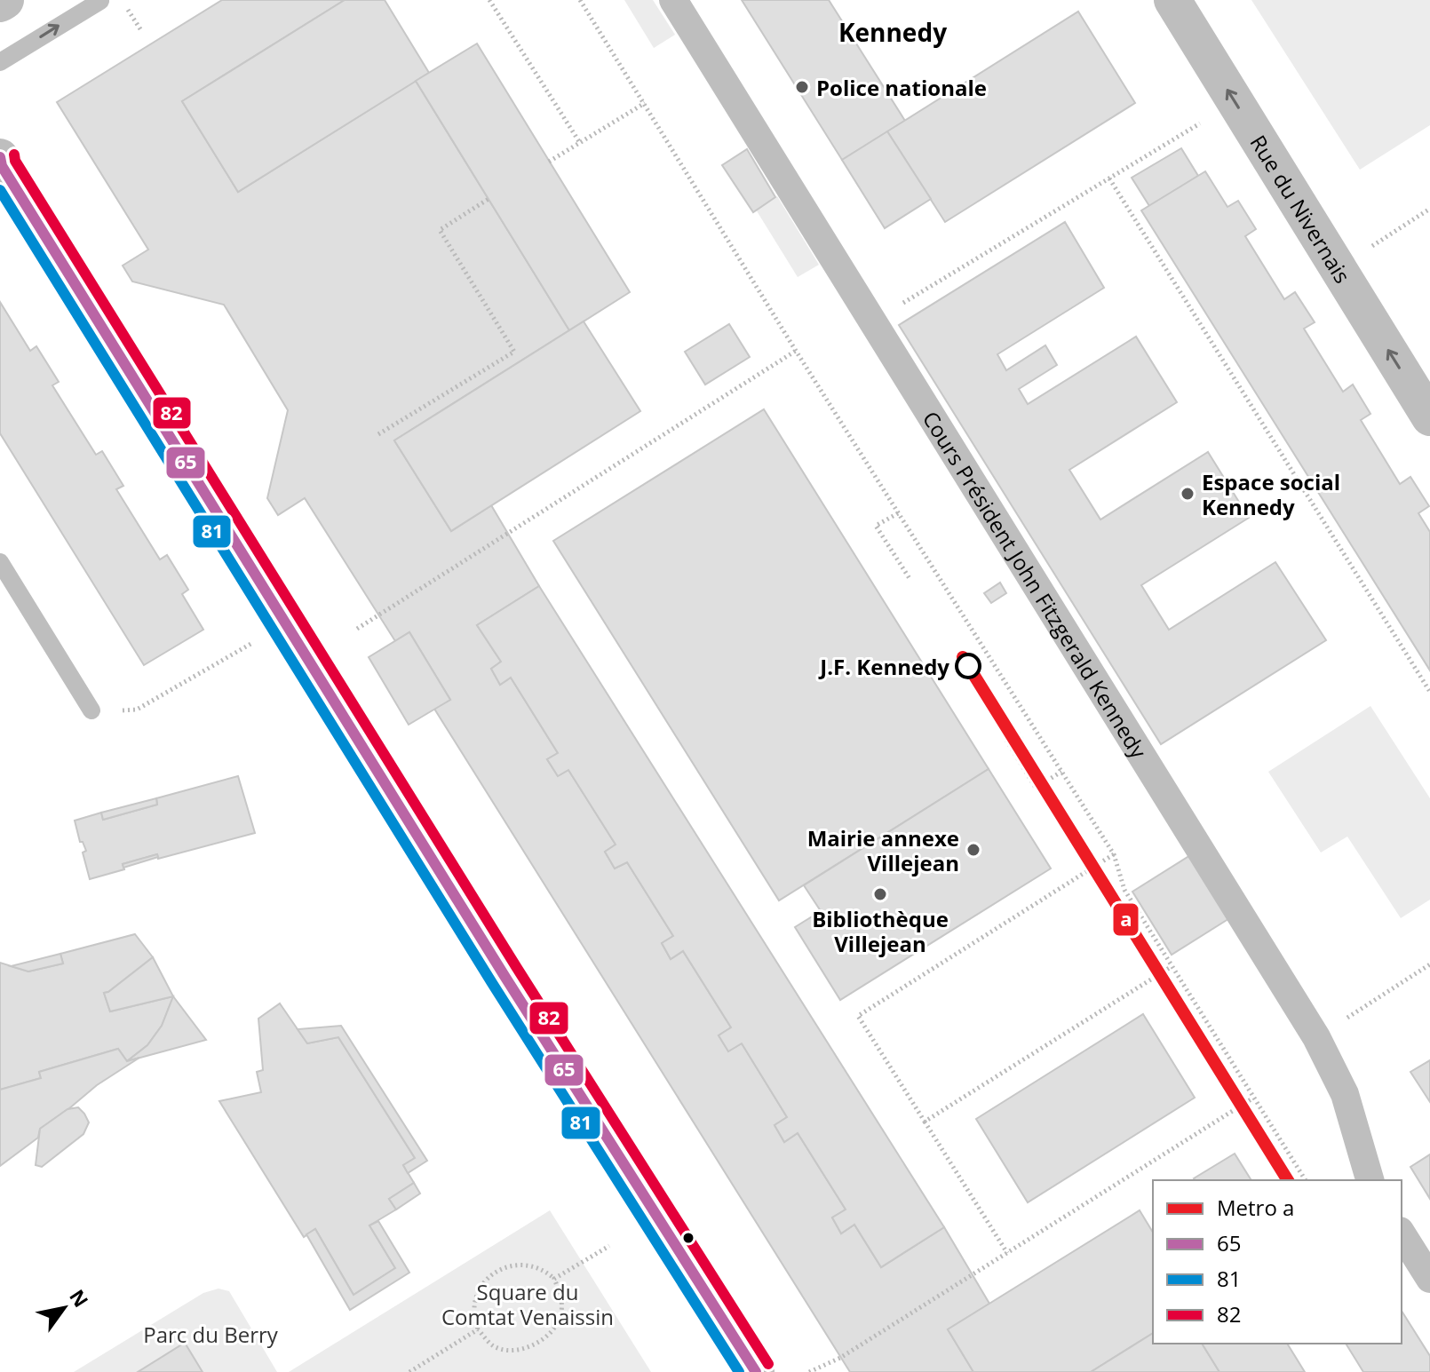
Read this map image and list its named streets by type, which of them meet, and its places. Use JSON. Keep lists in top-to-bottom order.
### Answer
{
  "streets": {
    "street": ["Rue du Nivernais", "Cours Président John Fitzgerald Kennedy"]
  },
  "one_way": ["Rue du Nivernais"],
  "districts": ["Kennedy"],
  "parks": ["Square du Comtat Venaissin", "Parc du Berry"],
  "places": [
    "Police nationale",
    "Espace social Kennedy",
    "J.F. Kennedy",
    "Mairie annexe Villejean",
    "Bibliothèque Villejean"
  ],
  "lines": [
    "transit line 82",
    "transit line 65",
    "transit line 81",
    "metro line a"
  ],
  "legend": [
    "Metro a",
    "65",
    "81",
    "82"
  ],
  "north": "top right"
}
